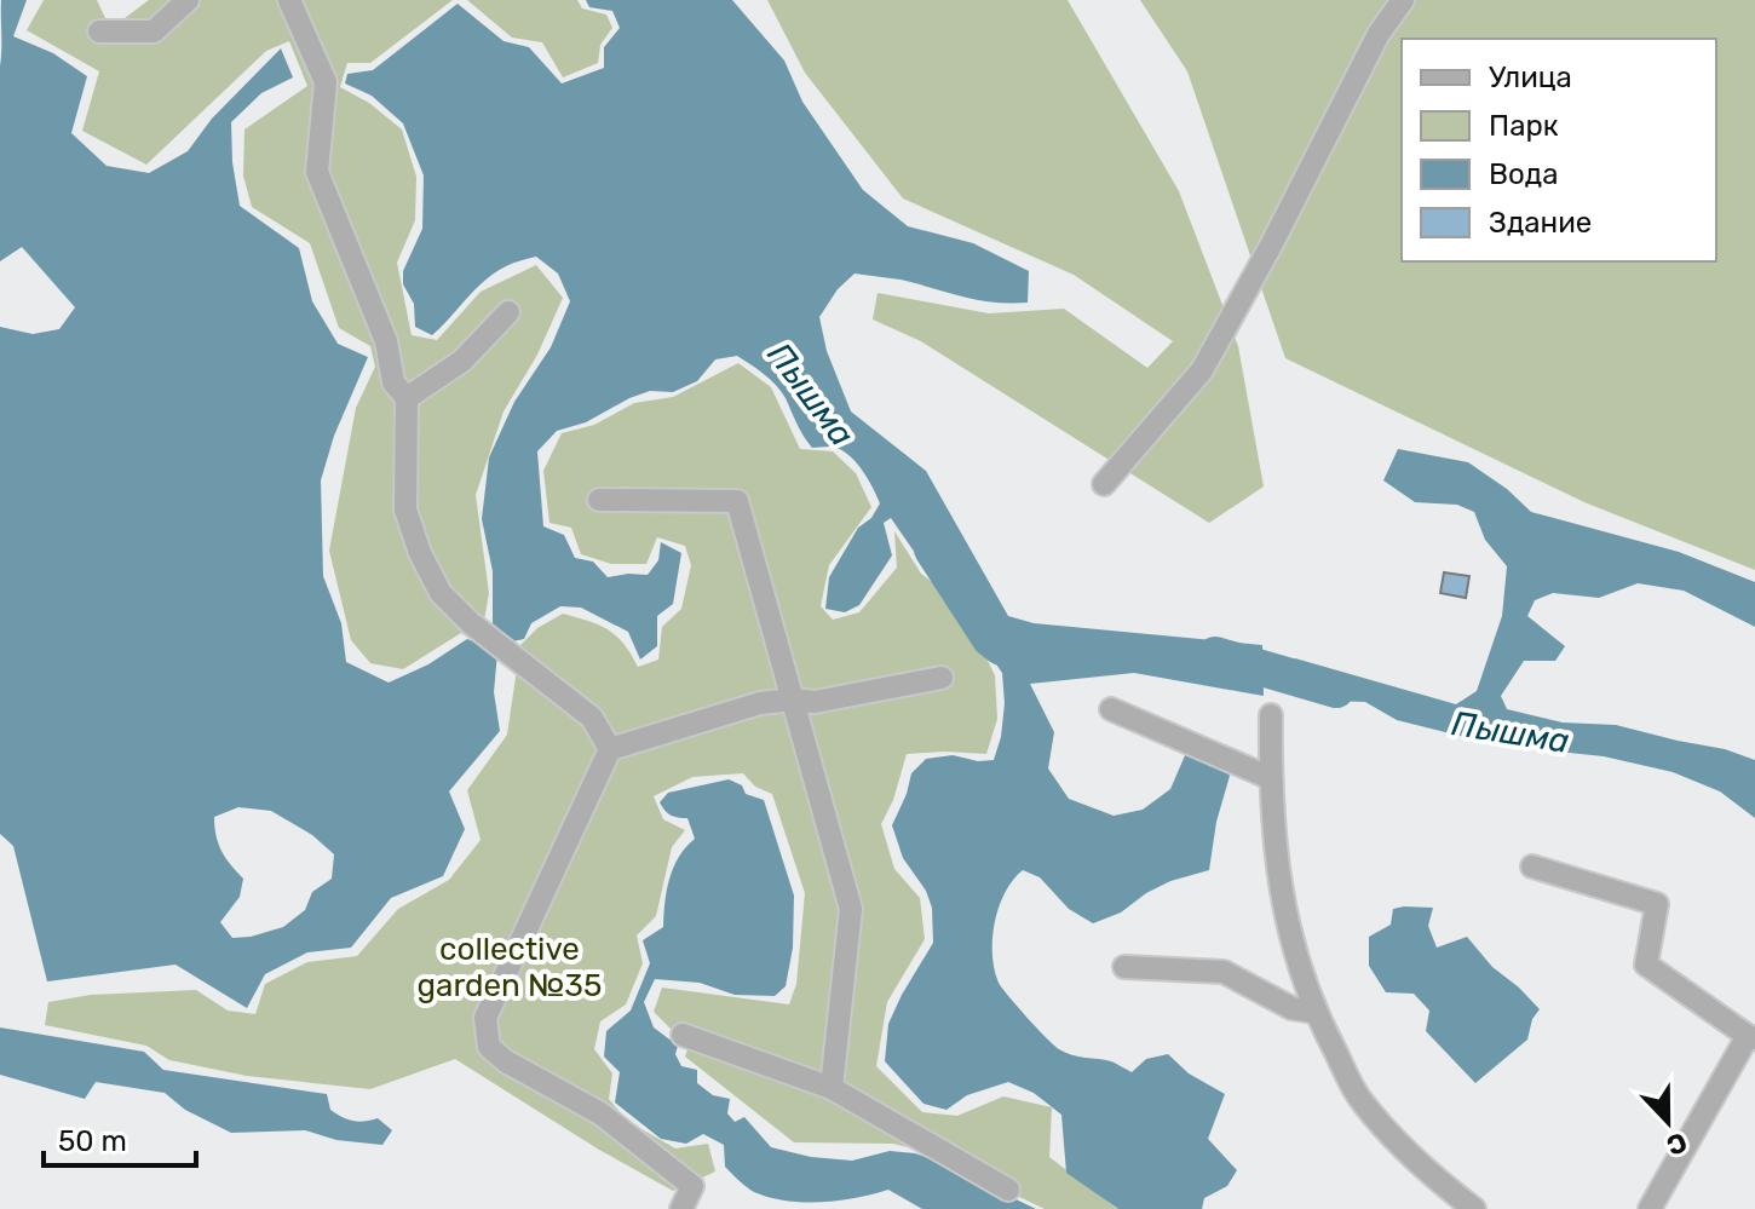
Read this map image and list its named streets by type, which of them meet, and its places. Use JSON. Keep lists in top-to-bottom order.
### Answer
{
  "water": ["Пышма"],
  "parks": ["collective garden №35"],
  "legend": [
    "Улица",
    "Парк",
    "Вода",
    "Здание"
  ],
  "scale_bar": "50 m",
  "north": "bottom"
}
